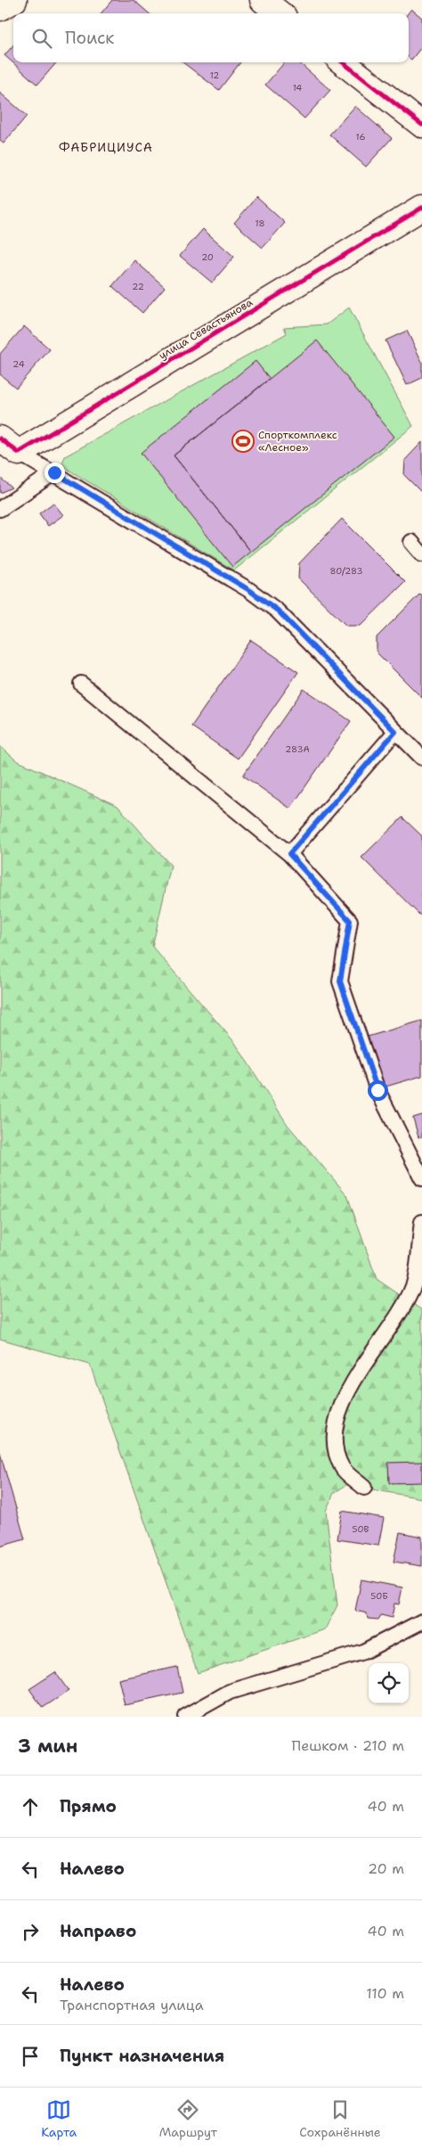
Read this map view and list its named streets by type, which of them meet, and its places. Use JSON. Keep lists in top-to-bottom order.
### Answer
{
  "streets": {
    "street": ["улица Севастьянова"]
  },
  "districts": ["ФАБРИЦИУСА"],
  "places": {
    "sports": ["Спорткомплекс «Лесное»"]
  },
  "house_numbers": [
    "12",
    "14",
    "16",
    "18",
    "20",
    "22",
    "24",
    "80/283",
    "283А",
    "50В",
    "50Б"
  ],
  "page": {
    "search": "Поиск",
    "heading": ["3 мин", "Пешком · 210 m"],
    "list": [
      ["Прямо", "40 m"],
      ["Налево", "20 m"],
      ["Направо", "40 m"],
      ["Налево", "Транспортная улица", "110 m"],
      "Пункт назначения"
    ],
    "nav": ["Карта", "Маршрут", "Сохранённые"]
  }
}
